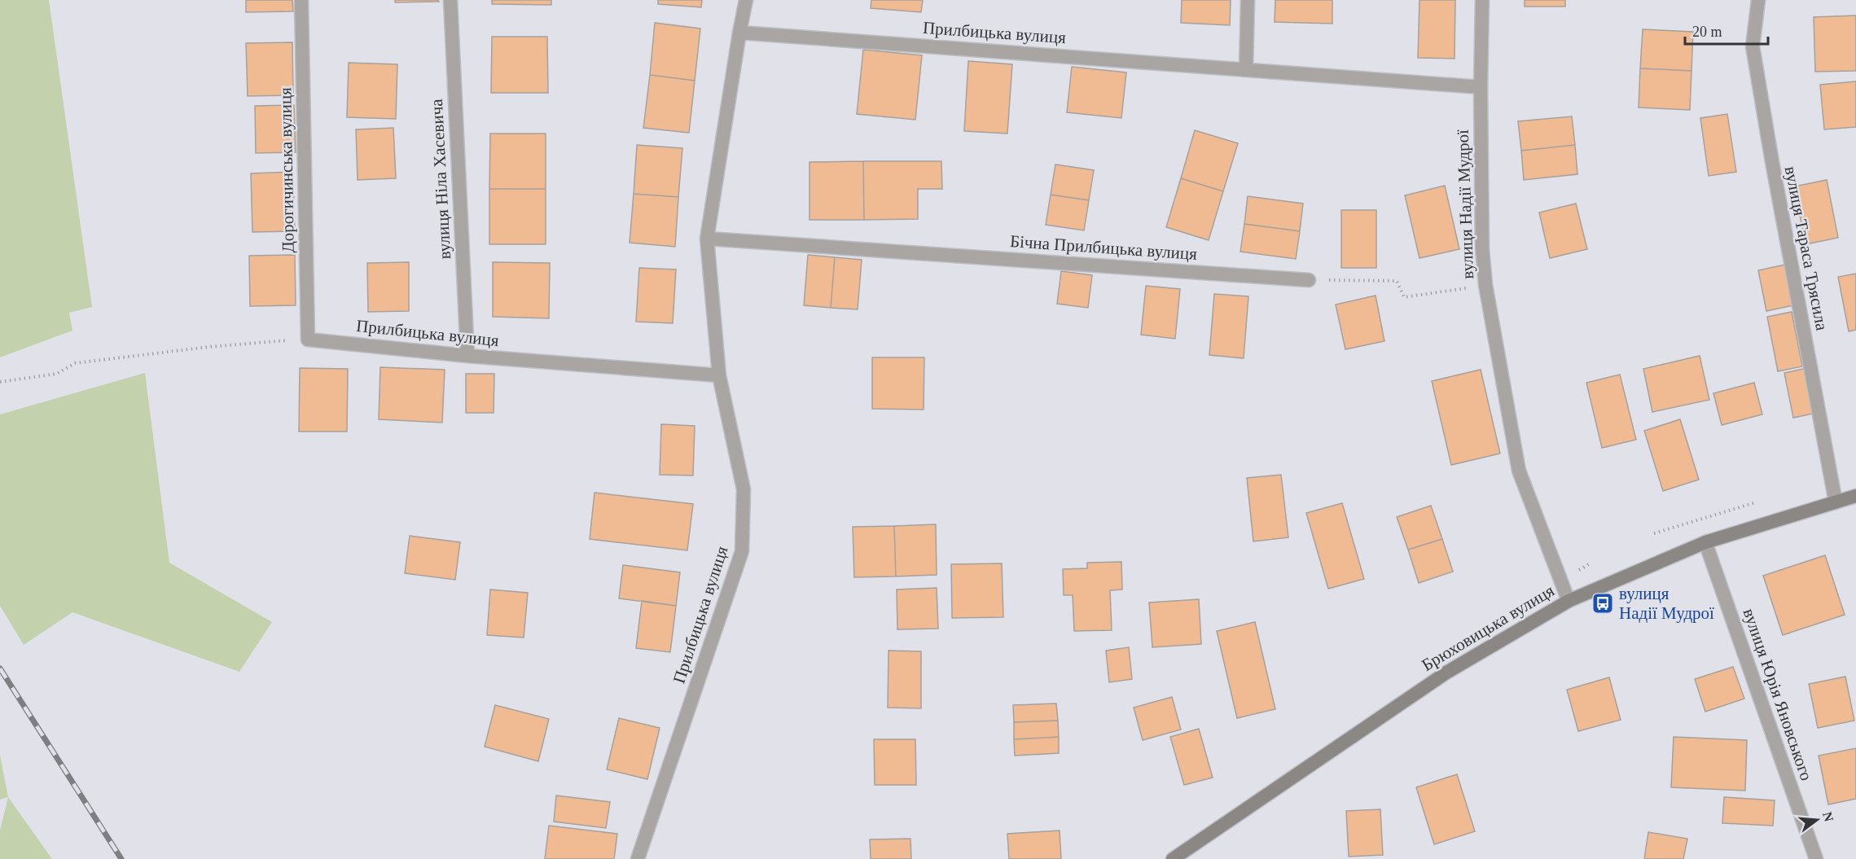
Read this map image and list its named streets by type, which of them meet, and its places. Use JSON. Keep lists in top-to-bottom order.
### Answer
{
  "streets": {
    "main road": ["Брюховицька вулиця"],
    "street": [
      "Прилбицька вулиця",
      "Дорогичинська вулиця",
      "вулиця Ніла Хасевича",
      "вулиця Надії Мудрої",
      "Бічна Прилбицька вулиця",
      "вулиця Тараса Трясила",
      "вулиця Юрія Яновського"
    ]
  },
  "crossings": [
    ["Прилбицька вулиця", "Дорогичинська вулиця"],
    ["Прилбицька вулиця", "вулиця Ніла Хасевича"],
    ["Прилбицька вулиця", "вулиця Надії Мудрої"],
    ["Прилбицька вулиця", "Бічна Прилбицька вулиця"],
    ["вулиця Надії Мудрої", "Брюховицька вулиця"],
    ["вулиця Тараса Трясила", "Брюховицька вулиця"],
    ["Брюховицька вулиця", "вулиця Юрія Яновського"]
  ],
  "places": {
    "bus stop": ["вулиця Надії Мудрої"]
  },
  "scale_bar": "20 m",
  "north": "right"
}
